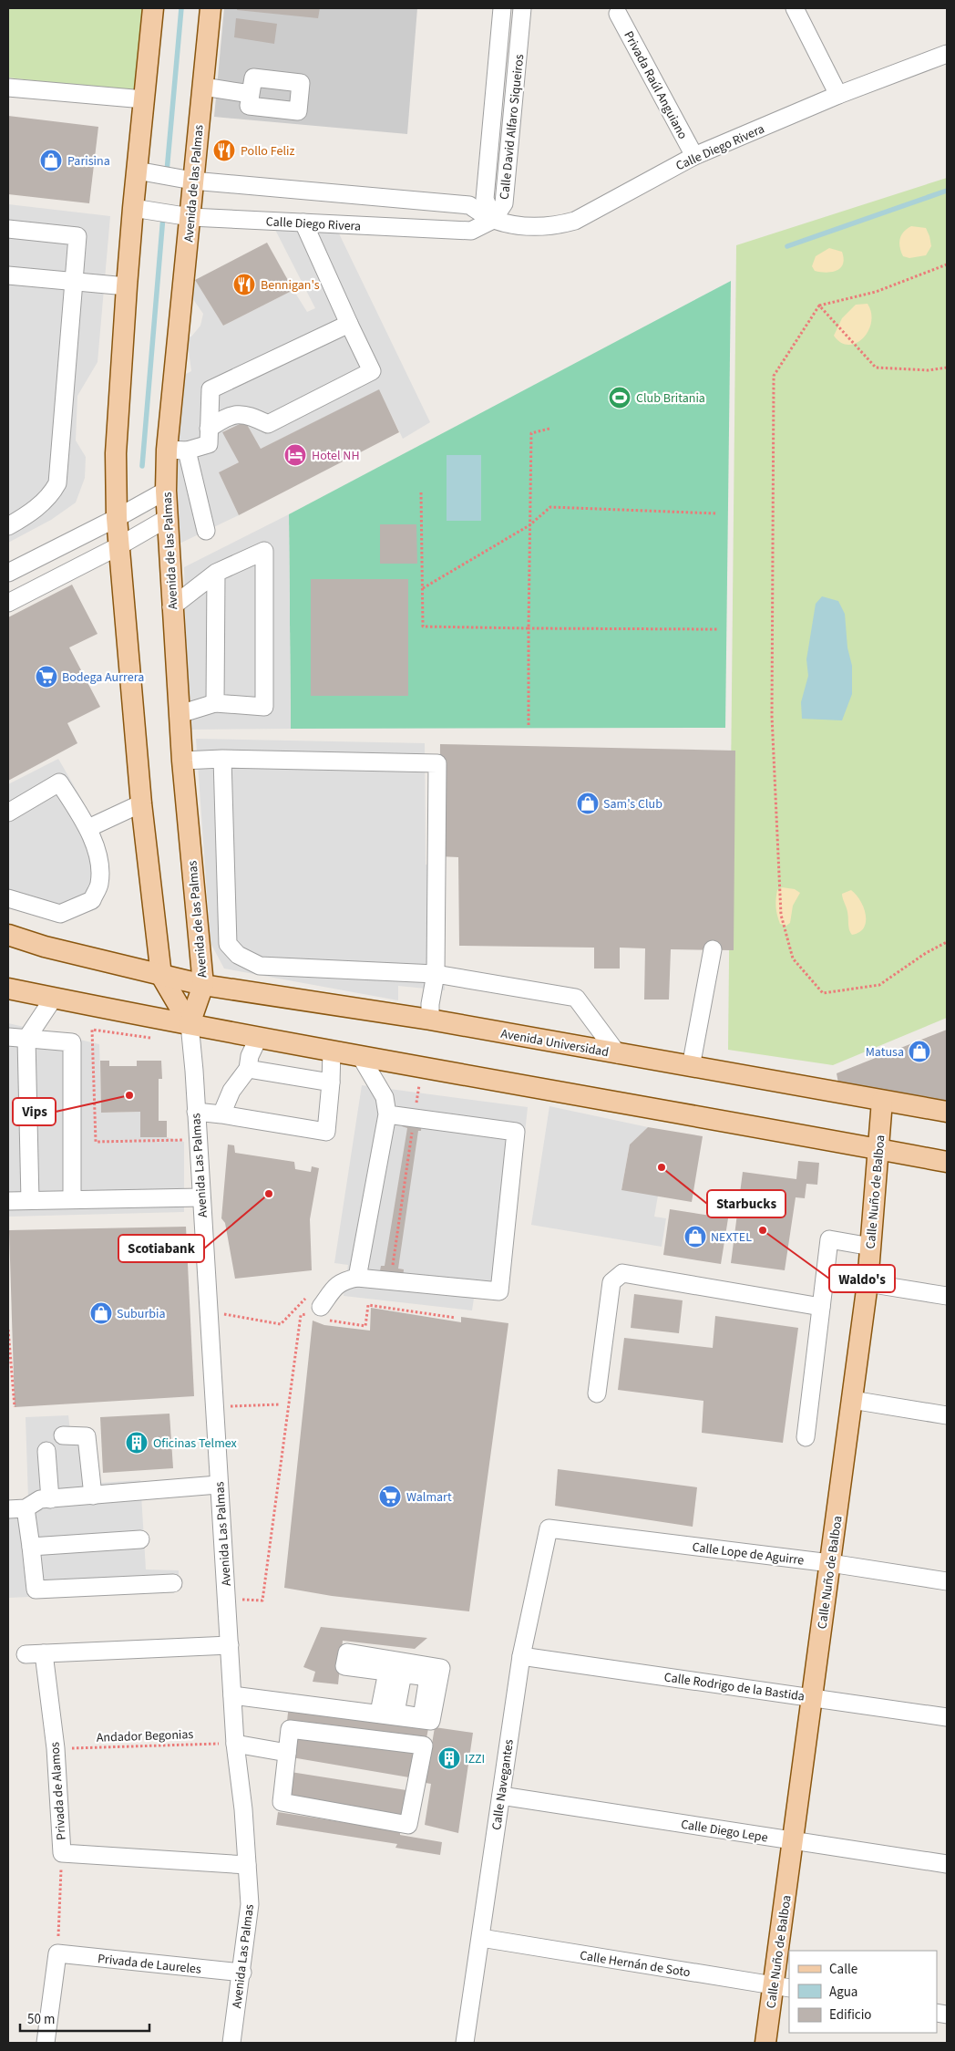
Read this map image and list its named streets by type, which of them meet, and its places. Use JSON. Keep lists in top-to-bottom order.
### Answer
{
  "streets": {
    "main road": ["Avenida de las Palmas", "Avenida Universidad", "Calle Nuño de Balboa"],
    "street": [
      "Privada Raúl Anguiano",
      "Calle David Alfaro Siqueiros",
      "Calle Diego Rivera",
      "Avenida Las Palmas",
      "Calle Lope de Aguirre",
      "Calle Rodrigo de la Bastida",
      "Calle Navegantes",
      "Privada de Alamos",
      "Calle Diego Lepe",
      "Privada de Laureles",
      "Calle Hernán de Soto"
    ],
    "path": ["Andador Begonias"]
  },
  "crossings": [
    ["Privada Raúl Anguiano", "Calle Diego Rivera"],
    ["Calle David Alfaro Siqueiros", "Calle Diego Rivera"],
    ["Calle Diego Rivera", "Avenida de las Palmas"],
    ["Avenida de las Palmas", "Avenida Universidad"],
    ["Avenida de las Palmas", "Avenida Las Palmas"],
    ["Avenida Universidad", "Calle Nuño de Balboa"],
    ["Avenida Las Palmas", "Andador Begonias"],
    ["Avenida Las Palmas", "Privada de Alamos"],
    ["Avenida Las Palmas", "Privada de Laureles"],
    ["Calle Nuño de Balboa", "Calle Lope de Aguirre"],
    ["Calle Nuño de Balboa", "Calle Rodrigo de la Bastida"],
    ["Calle Nuño de Balboa", "Calle Diego Lepe"],
    ["Calle Nuño de Balboa", "Calle Hernán de Soto"],
    ["Calle Lope de Aguirre", "Calle Navegantes"],
    ["Calle Rodrigo de la Bastida", "Calle Navegantes"],
    ["Andador Begonias", "Privada de Alamos"],
    ["Calle Navegantes", "Calle Diego Lepe"],
    ["Calle Navegantes", "Calle Hernán de Soto"]
  ],
  "places": {
    "restaurant": ["Pollo Feliz", "Bennigan's"],
    "shop": [
      "Parisina",
      "Sam's Club",
      "Matusa",
      "NEXTEL",
      "Suburbia"
    ],
    "sports": ["Club Britania"],
    "hotel": ["Hotel NH"],
    "supermarket": ["Bodega Aurrera", "Walmart"],
    "other": [
      "Vips",
      "Starbucks",
      "Scotiabank",
      "Waldo's"
    ],
    "building": ["Oficinas Telmex", "IZZI"]
  },
  "legend": ["Calle", "Agua", "Edificio"],
  "scale_bar": "50 m"
}
